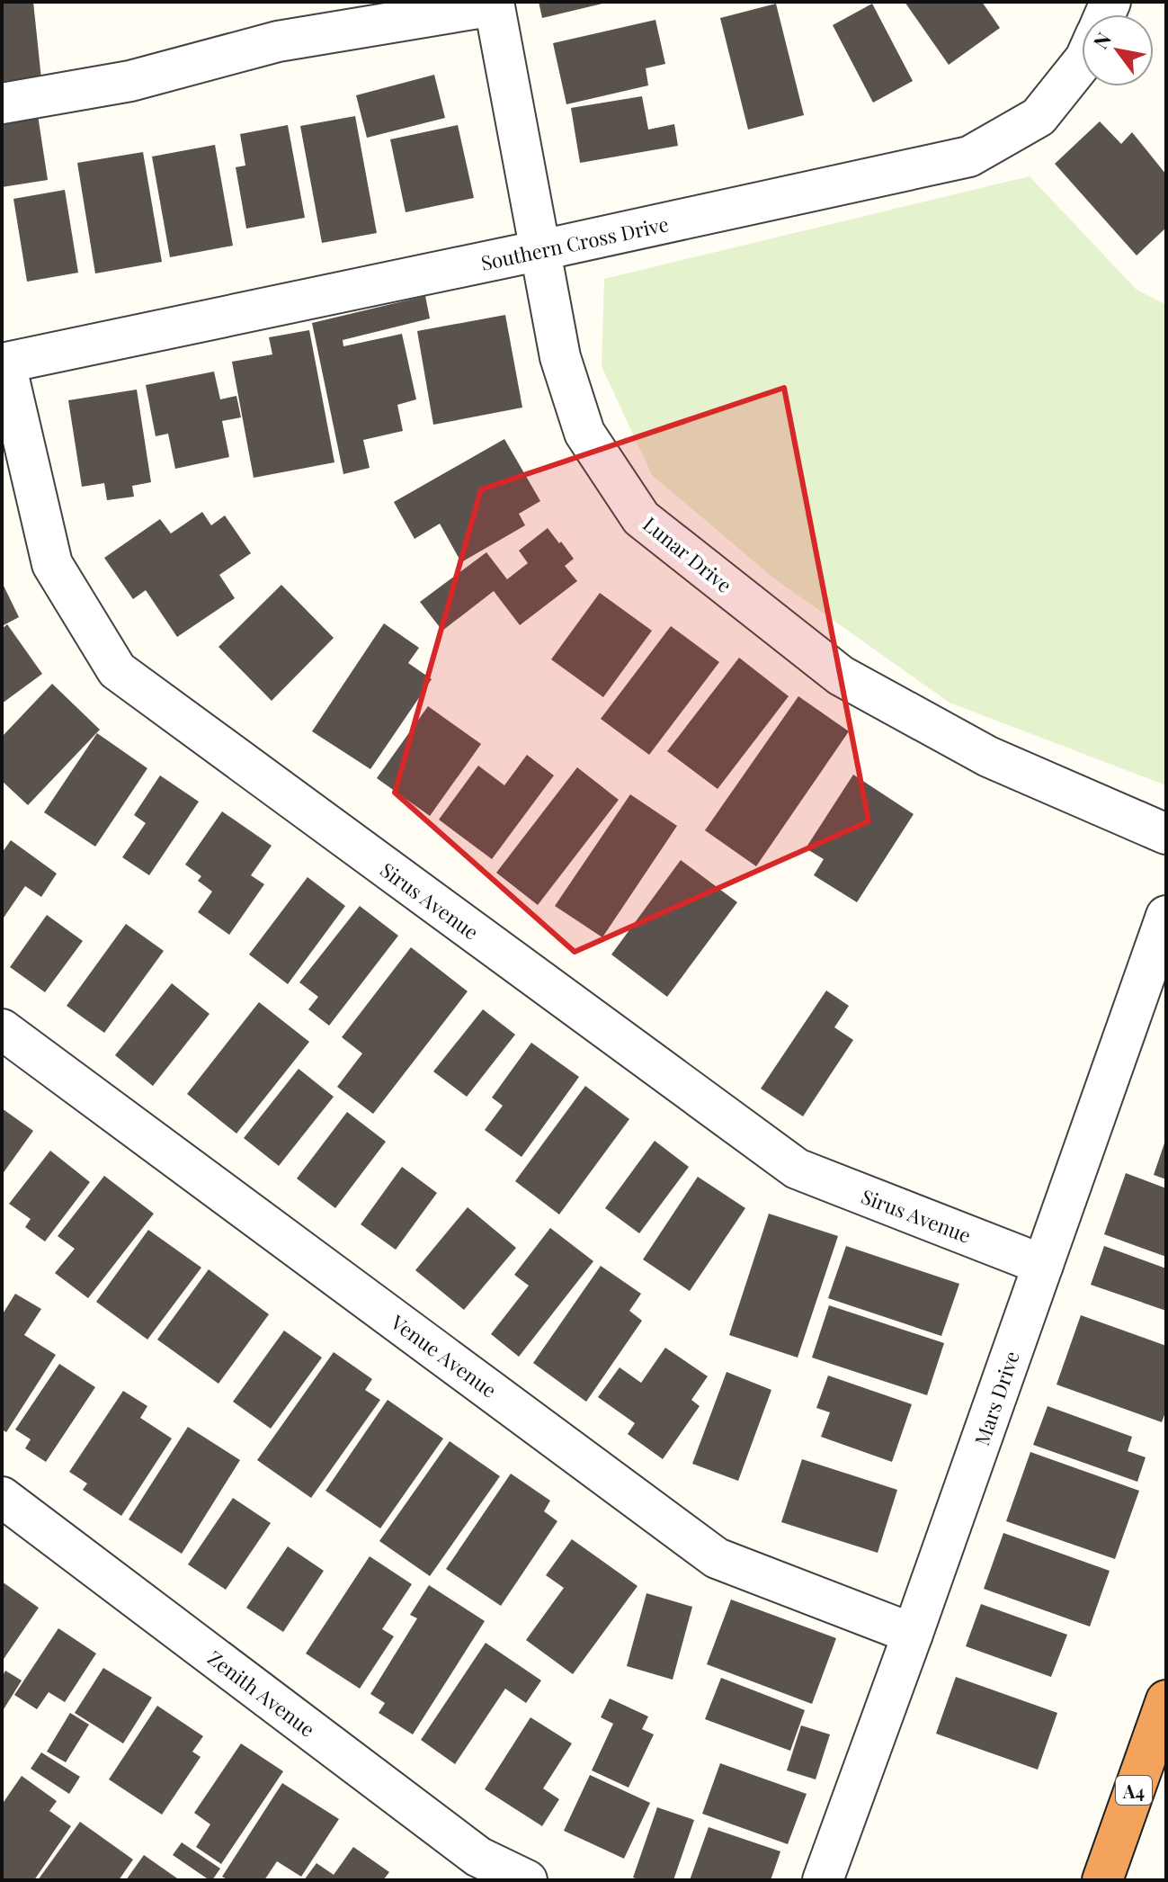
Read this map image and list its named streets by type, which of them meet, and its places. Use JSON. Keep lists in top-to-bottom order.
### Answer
{
  "streets": {
    "highway": ["A4"],
    "street": [
      "Southern Cross Drive",
      "Lunar Drive",
      "Sirus Avenue",
      "Venue Avenue",
      "Mars Drive",
      "Zenith Avenue"
    ]
  },
  "crossings": [
    ["Southern Cross Drive", "Lunar Drive"],
    ["Southern Cross Drive", "Sirus Avenue"],
    ["Sirus Avenue", "Mars Drive"],
    ["Venue Avenue", "Mars Drive"]
  ],
  "north": "top left"
}
